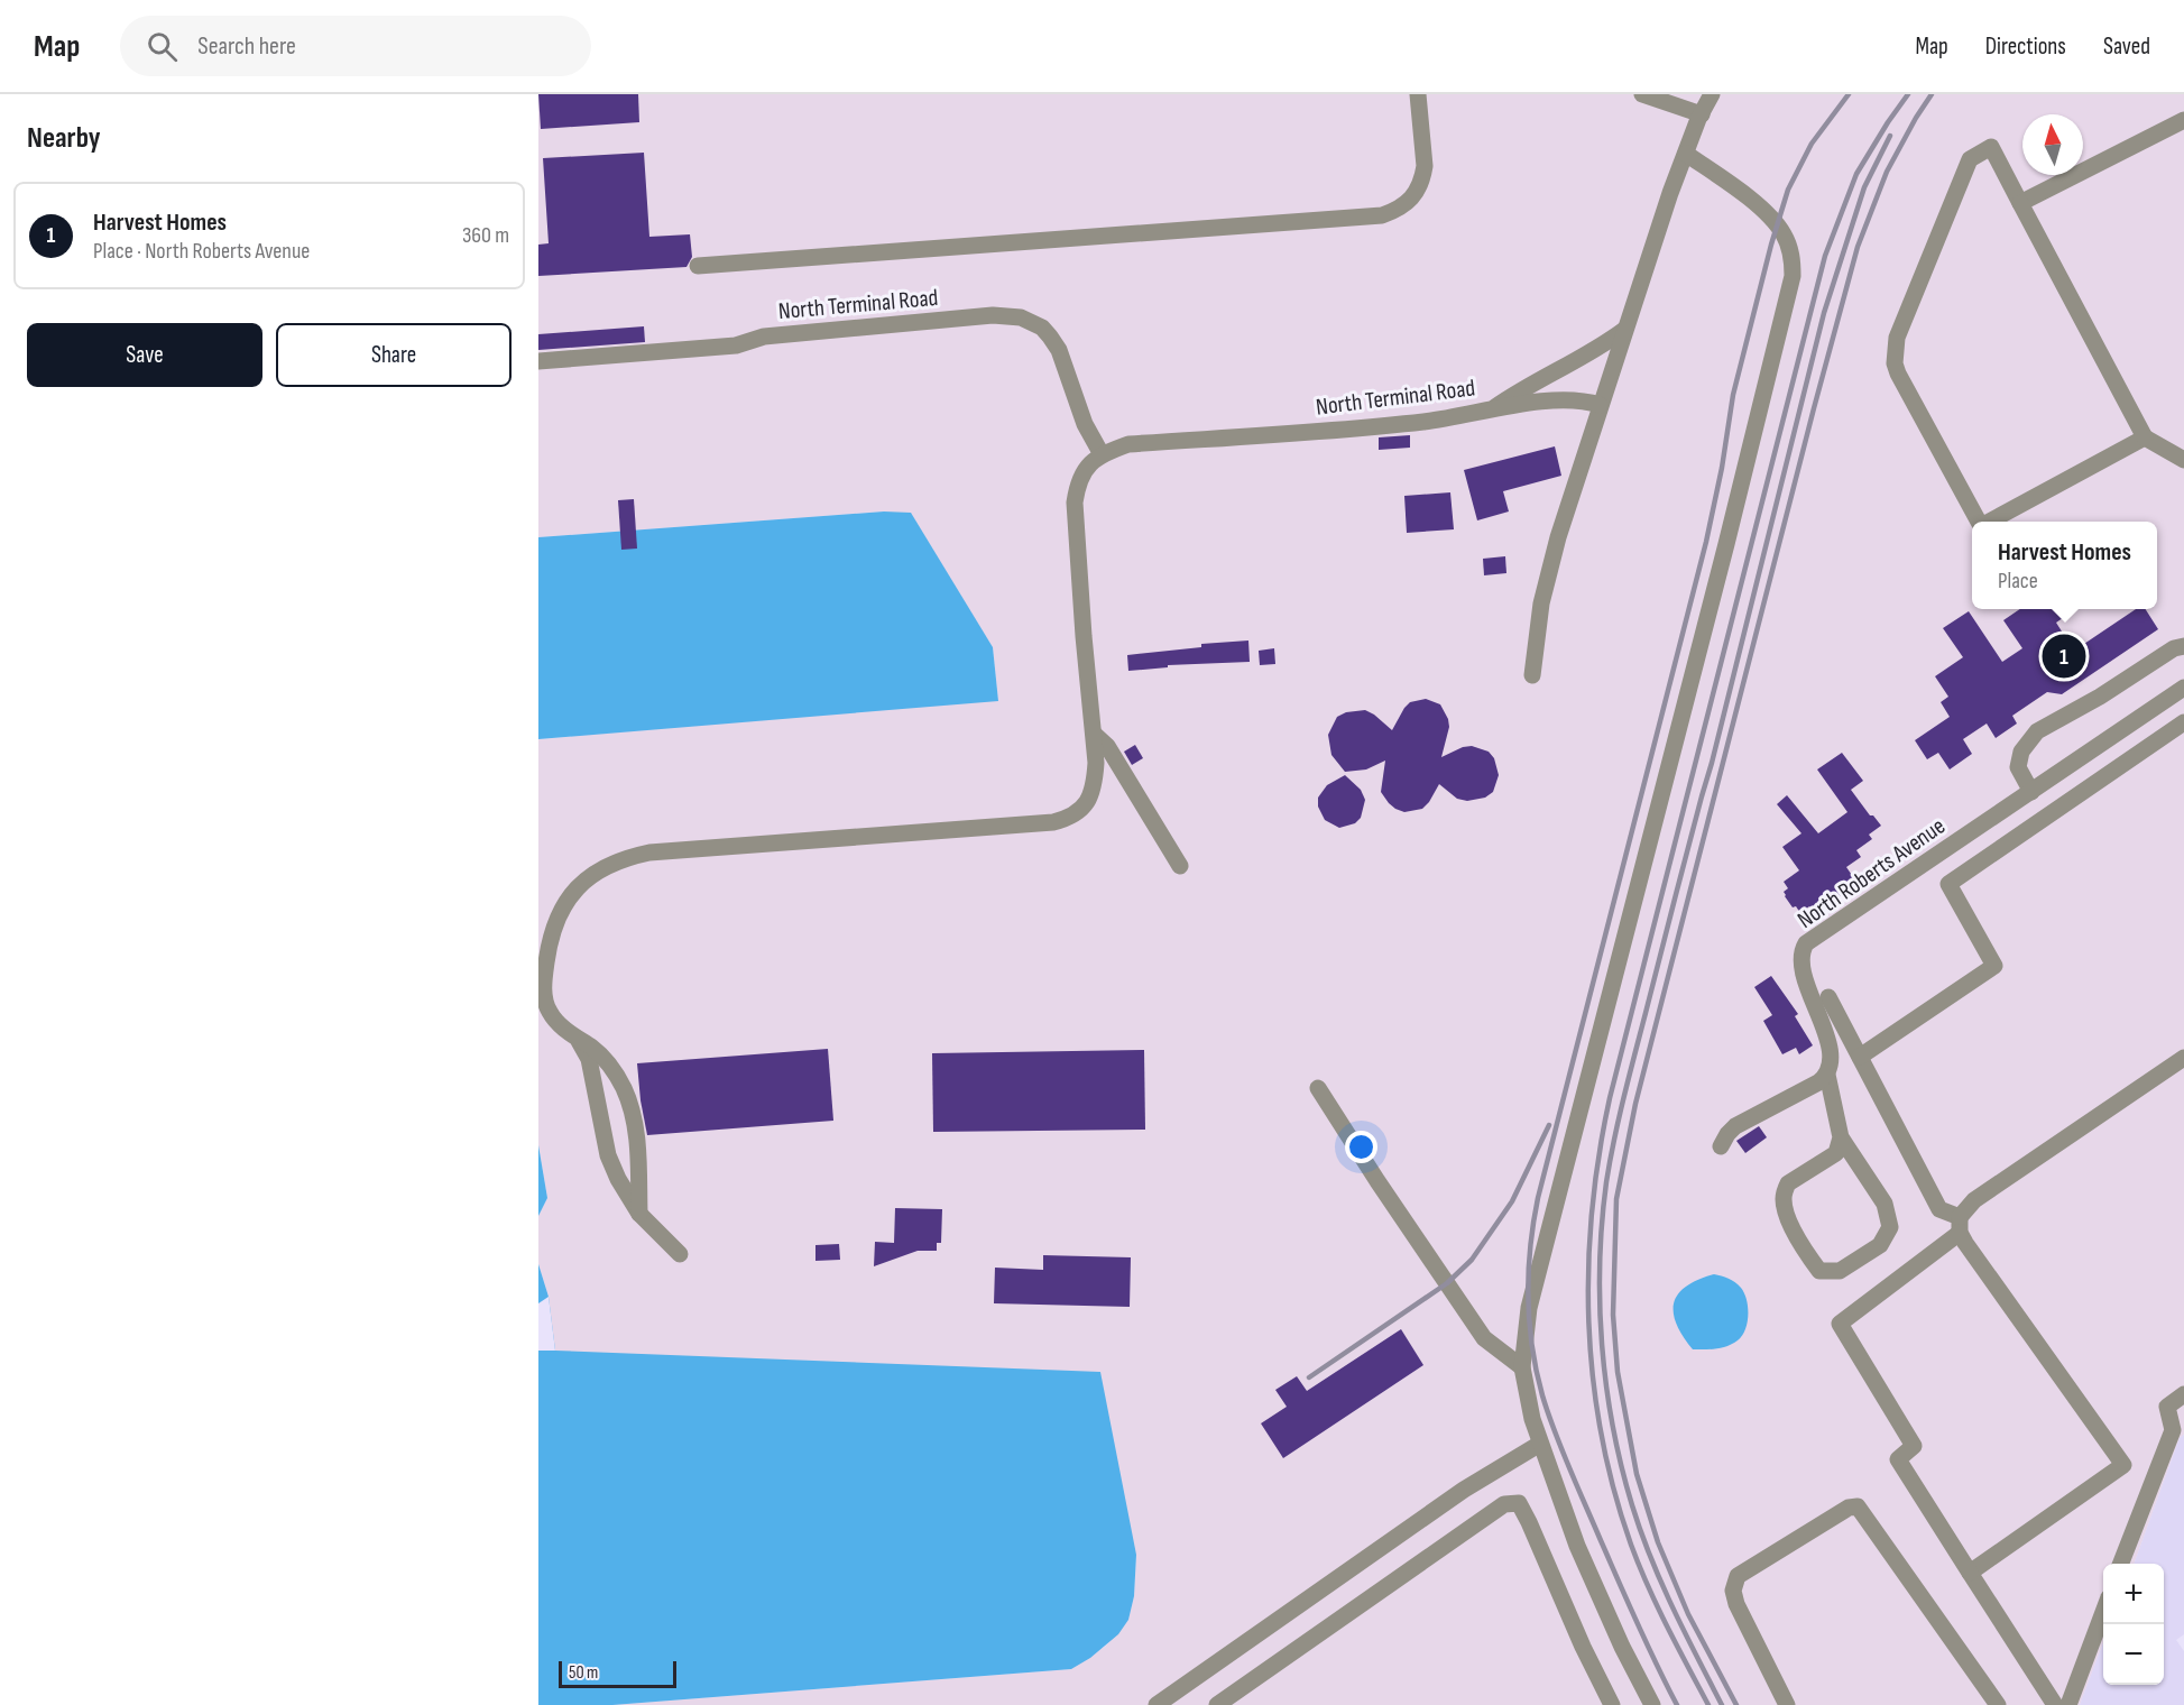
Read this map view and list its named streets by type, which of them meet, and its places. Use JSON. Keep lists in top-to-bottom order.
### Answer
{
  "streets": {
    "street": ["North Terminal Road", "North Roberts Avenue"]
  },
  "scale_bar": "50 m",
  "north": "top",
  "page": {
    "header": "Map",
    "search": "Search here",
    "nav": ["Map", "Directions", "Saved"],
    "heading": "Nearby",
    "list": [
      {
        "mark": "1",
        "name": "Harvest Homes",
        "note": "Place · North Roberts Avenue",
        "value": "360 m"
      }
    ],
    "buttons": ["Save", "Share"],
    "popup": ["Harvest Homes", "Place"],
    "pins": "1",
    "map_buttons": ["+", "−"],
    "scale": "50 m"
  }
}
